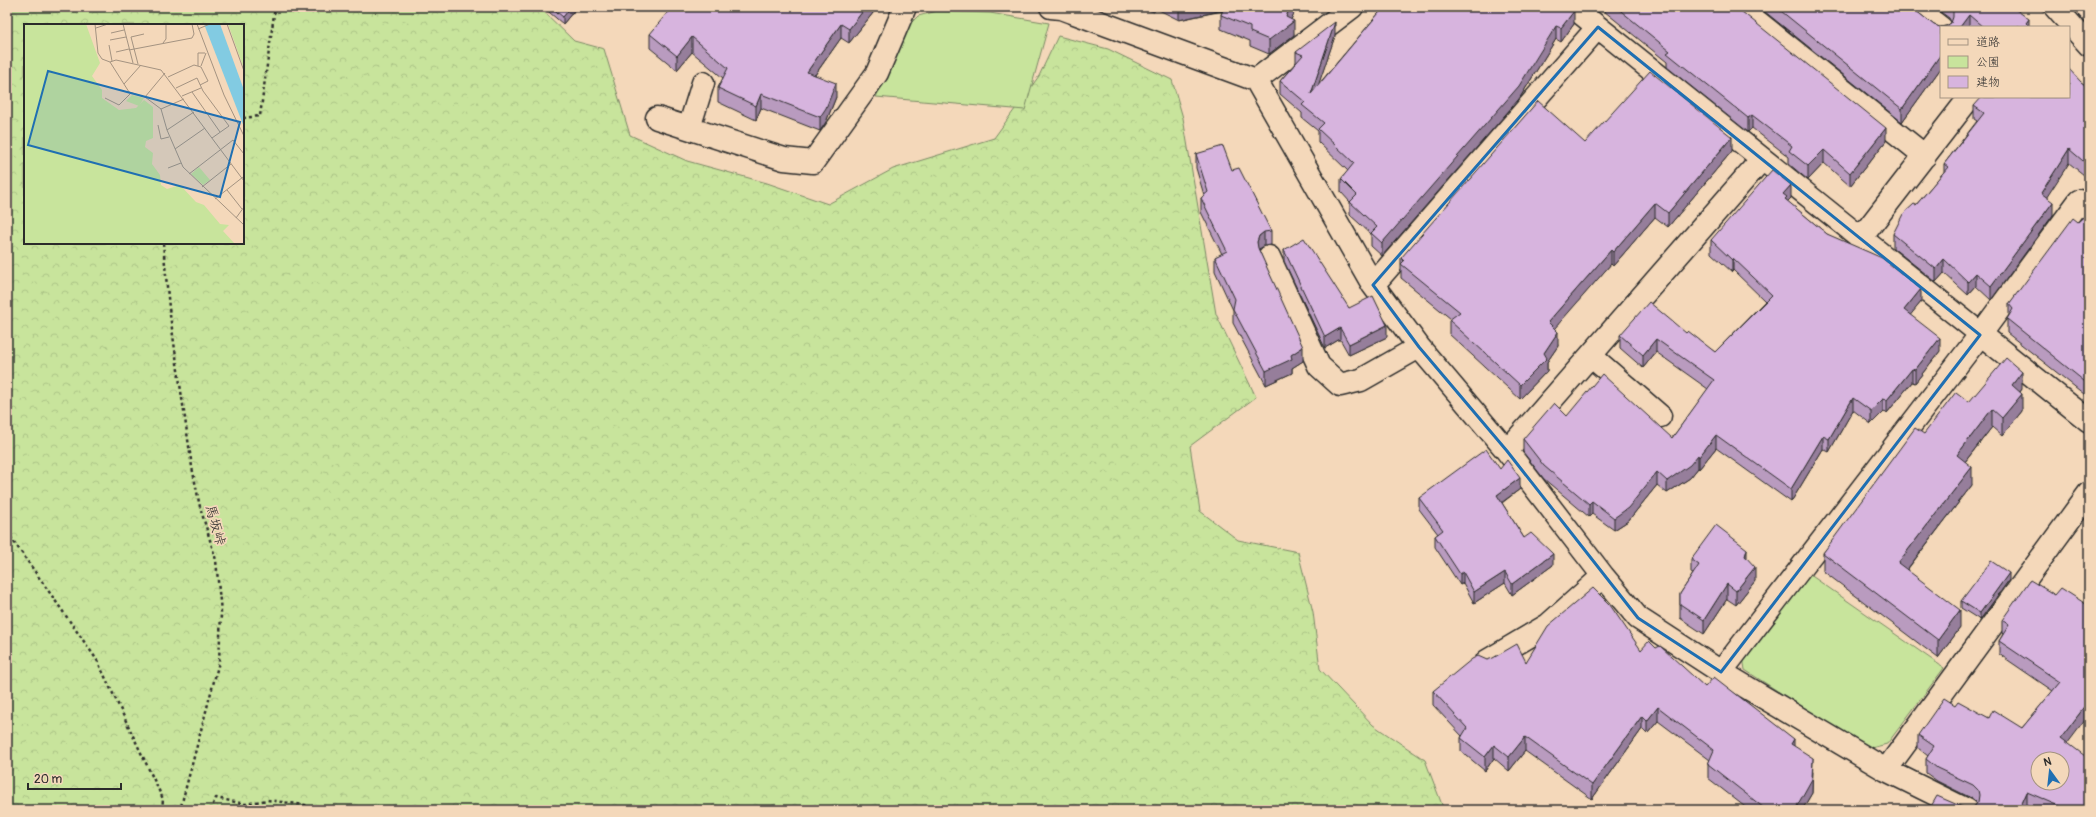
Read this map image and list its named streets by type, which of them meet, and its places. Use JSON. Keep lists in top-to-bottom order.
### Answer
{
  "streets": {
    "path": ["馬坂峠"]
  },
  "legend": ["道路", "公園", "建物"],
  "scale_bar": "20 m",
  "north": "top"
}
